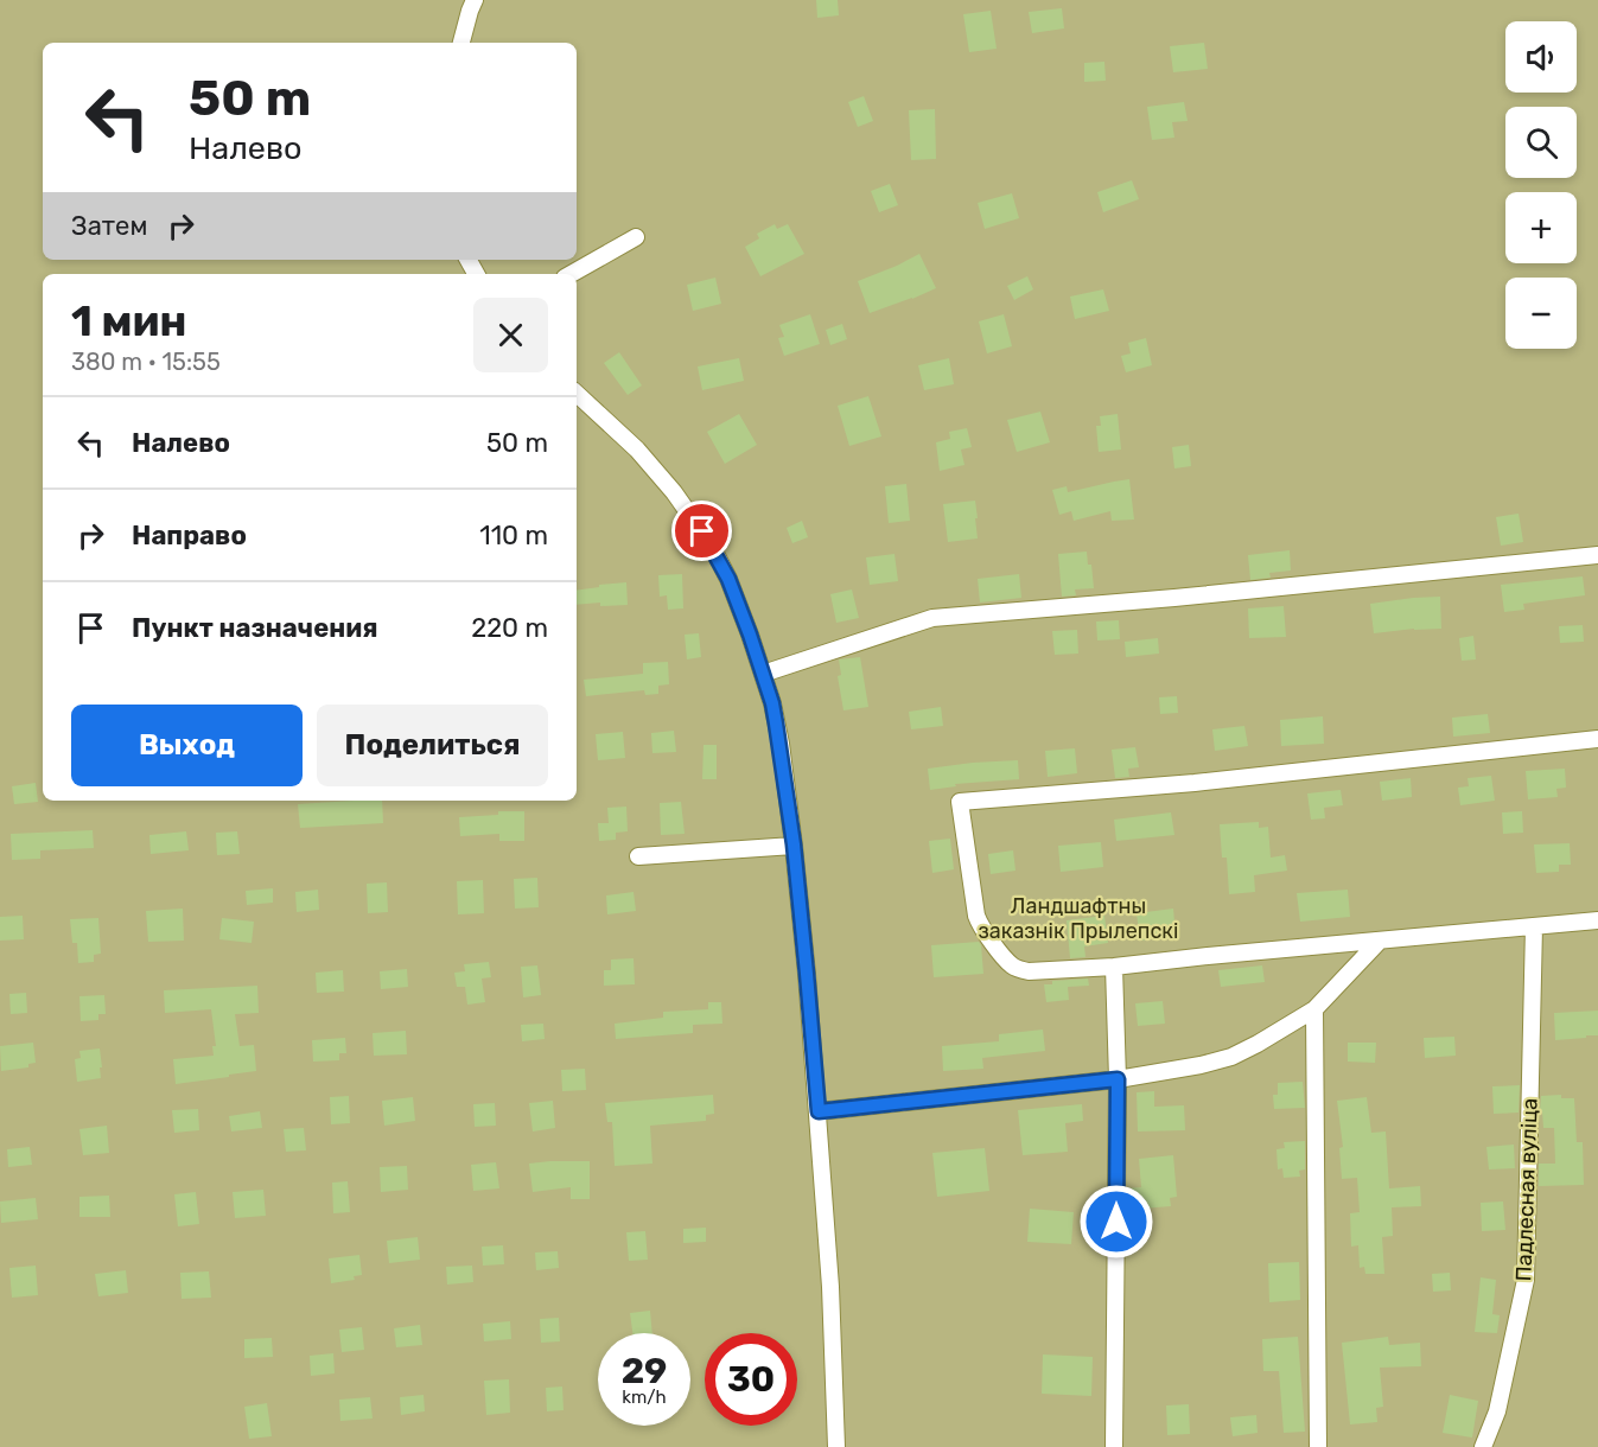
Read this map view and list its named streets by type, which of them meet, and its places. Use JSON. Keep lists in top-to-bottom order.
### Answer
{
  "streets": {
    "street": ["Падлесная вуліца"]
  },
  "parks": ["Ландшафтны заказнік Прылепскі"],
  "page": {
    "map_buttons": ["+", "−"],
    "turn": ["50 m", "Налево"],
    "then": "Затем",
    "heading": ["1 мин", "380 m · 15:55"],
    "list": [
      {
        "name": "Налево",
        "value": "50 m"
      },
      {
        "name": "Направо",
        "value": "110 m"
      },
      {
        "name": "Пункт назначения",
        "value": "220 m"
      }
    ],
    "buttons": ["Выход", "Поделиться"],
    "speed": "29 km/h",
    "limit": "30"
  }
}
